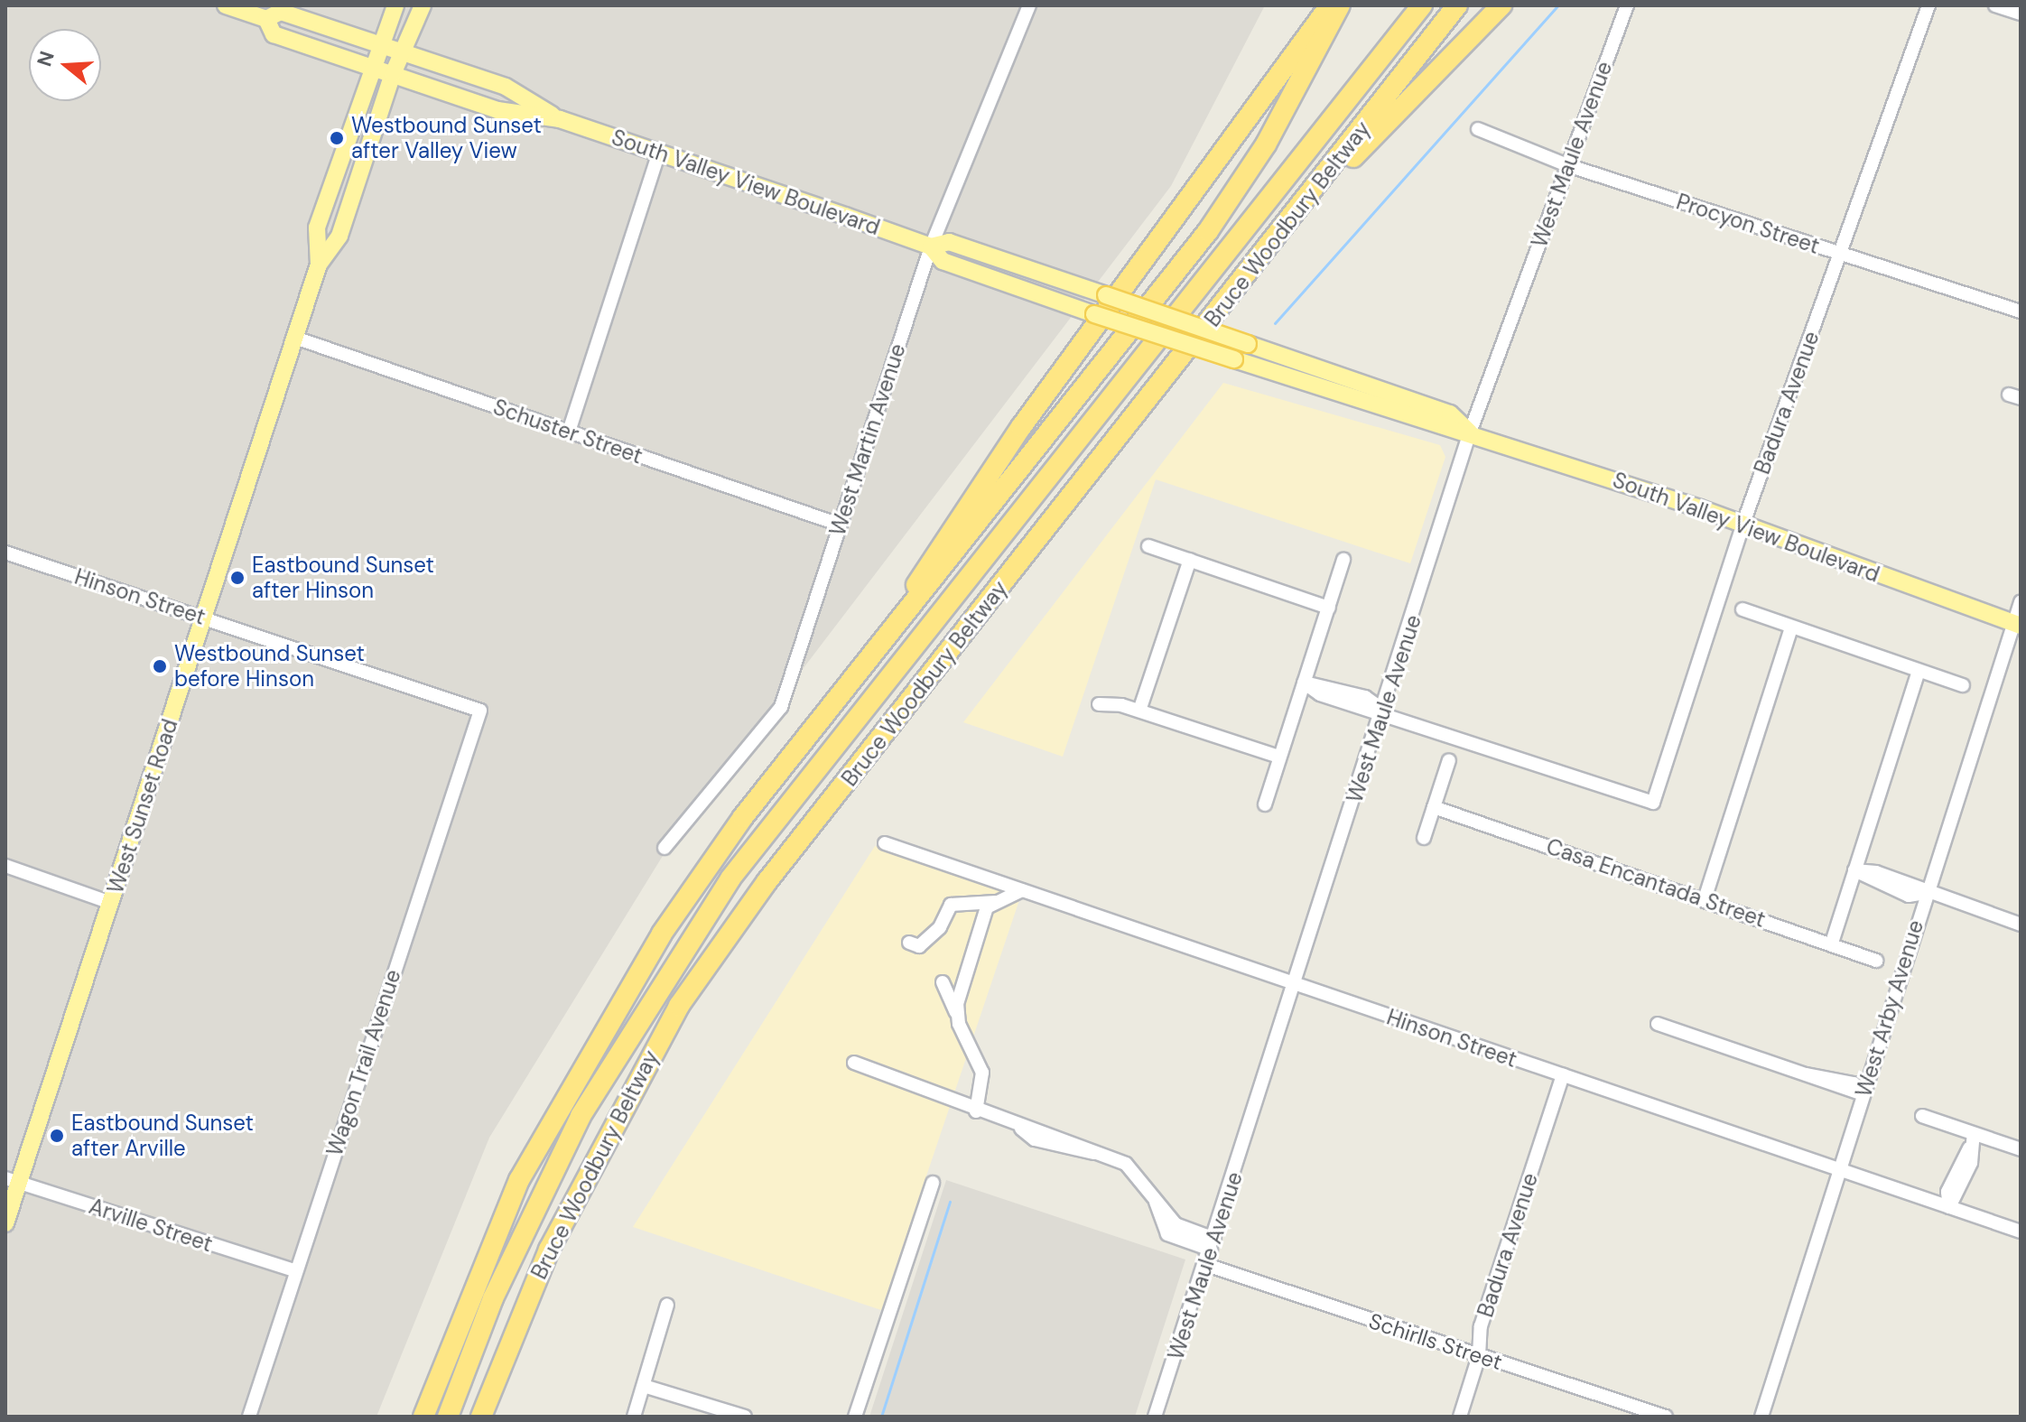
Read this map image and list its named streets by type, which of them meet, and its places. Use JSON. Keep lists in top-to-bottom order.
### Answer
{
  "streets": {
    "highway": ["Bruce Woodbury Beltway"],
    "main road": ["South Valley View Boulevard", "West Sunset Road"],
    "street": [
      "West Maule Avenue",
      "Procyon Street",
      "Badura Avenue",
      "Schuster Street",
      "West Martin Avenue",
      "Hinson Street",
      "Casa Encantada Street",
      "West Arby Avenue",
      "Wagon Trail Avenue",
      "Arville Street",
      "Schirlls Street"
    ]
  },
  "crossings": [
    ["West Maule Avenue", "South Valley View Boulevard"],
    ["West Maule Avenue", "Procyon Street"],
    ["West Maule Avenue", "Badura Avenue"],
    ["West Maule Avenue", "Hinson Street"],
    ["West Maule Avenue", "Schirlls Street"],
    ["South Valley View Boulevard", "Badura Avenue"],
    ["South Valley View Boulevard", "West Martin Avenue"],
    ["South Valley View Boulevard", "West Sunset Road"],
    ["South Valley View Boulevard", "West Arby Avenue"],
    ["Procyon Street", "Badura Avenue"],
    ["Badura Avenue", "Hinson Street"],
    ["Badura Avenue", "Schirlls Street"],
    ["Schuster Street", "West Martin Avenue"],
    ["Schuster Street", "West Sunset Road"],
    ["Hinson Street", "West Sunset Road"],
    ["Hinson Street", "West Arby Avenue"],
    ["Hinson Street", "Wagon Trail Avenue"],
    ["West Sunset Road", "Arville Street"],
    ["Wagon Trail Avenue", "Arville Street"]
  ],
  "places": [
    "Westbound Sunset after Valley View",
    "Eastbound Sunset after Hinson",
    "Westbound Sunset before Hinson",
    "Eastbound Sunset after Arville"
  ],
  "north": "left"
}
